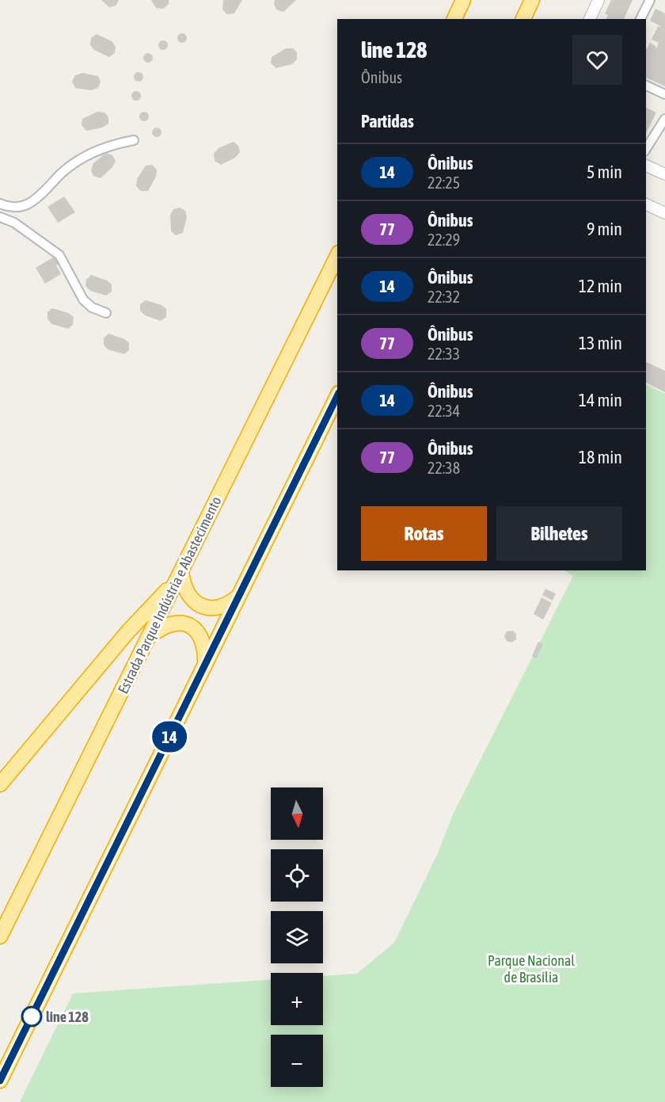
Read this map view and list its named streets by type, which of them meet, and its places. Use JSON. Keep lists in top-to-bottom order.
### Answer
{
  "streets": {
    "highway": ["Estrada Parque Indústria e Abastecimento"]
  },
  "parks": ["Parque Nacional de Brasília"],
  "places": ["line 128"],
  "lines": ["bus line 14"],
  "north": "bottom",
  "page": {
    "on_map": "14",
    "heading": [
      ["line 128", "Ônibus"],
      "Partidas"
    ],
    "list": [
      {
        "mark": "14",
        "name": "Ônibus",
        "note": "22:25",
        "value": "5 min"
      },
      {
        "mark": "77",
        "name": "Ônibus",
        "note": "22:29",
        "value": "9 min"
      },
      {
        "mark": "14",
        "name": "Ônibus",
        "note": "22:32",
        "value": "12 min"
      },
      {
        "mark": "77",
        "name": "Ônibus",
        "note": "22:33",
        "value": "13 min"
      },
      {
        "mark": "14",
        "name": "Ônibus",
        "note": "22:34",
        "value": "14 min"
      },
      {
        "mark": "77",
        "name": "Ônibus",
        "note": "22:38",
        "value": "18 min"
      }
    ],
    "buttons": ["Rotas", "Bilhetes"],
    "map_buttons": ["+", "−"]
  }
}
